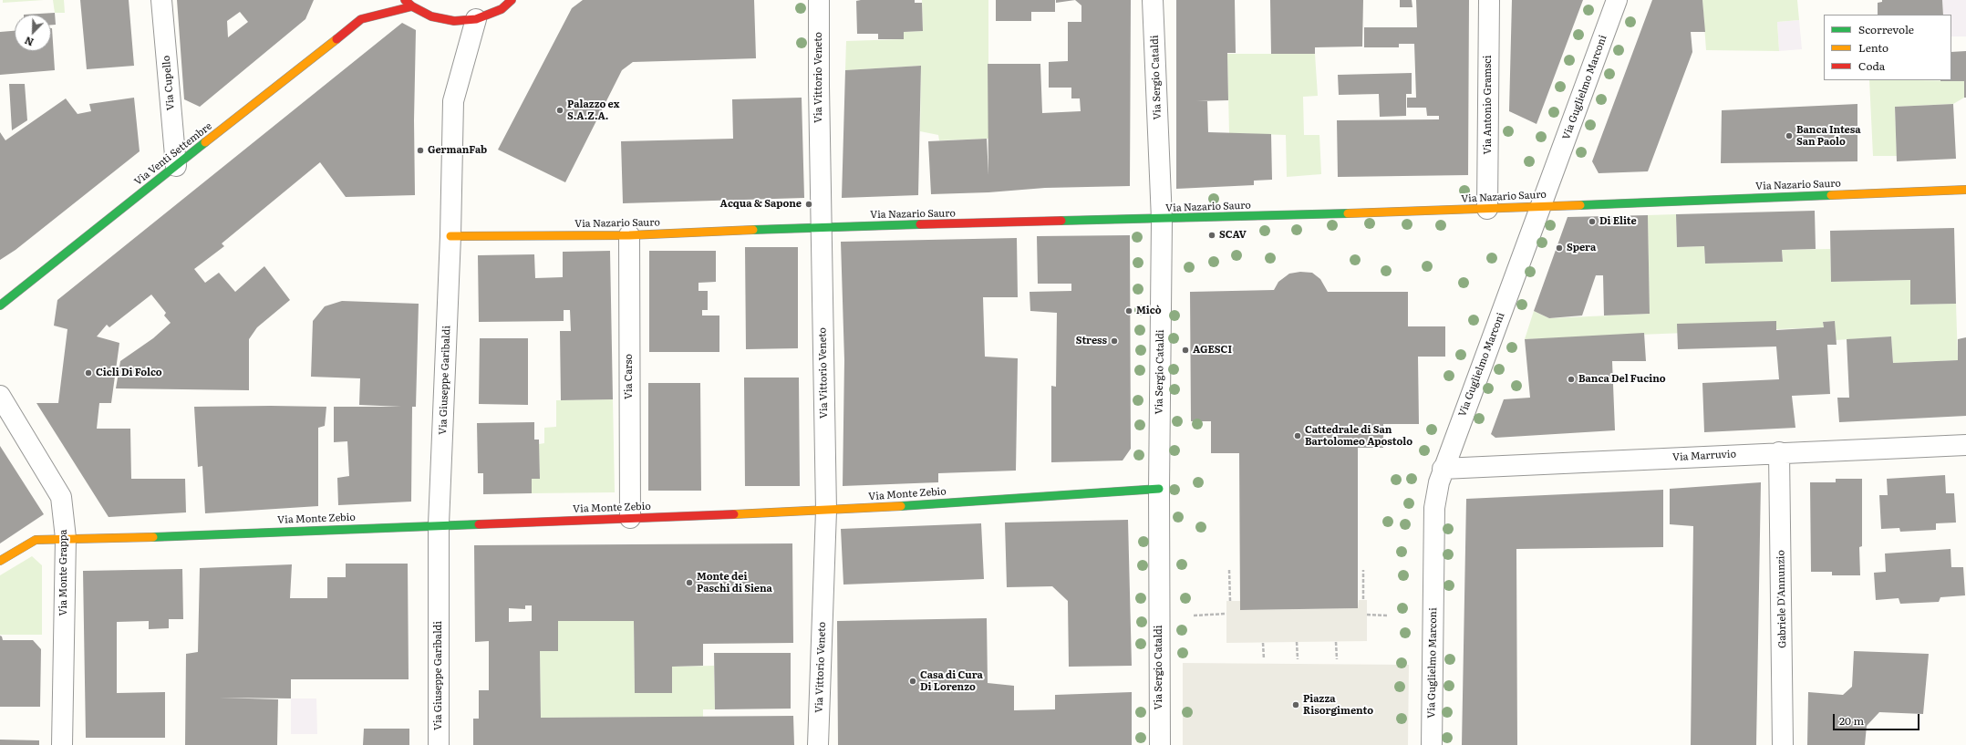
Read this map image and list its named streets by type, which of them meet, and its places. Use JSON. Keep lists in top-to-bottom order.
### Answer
{
  "streets": {
    "street": [
      "Via Vittorio Veneto",
      "Via Sergio Cataldi",
      "Via Cupello",
      "Via Guglielmo Marconi",
      "Via Antonio Gramsci",
      "Via Venti Settembre",
      "Via Nazario Sauro",
      "Via Carso",
      "Via Giuseppe Garibaldi",
      "Via Marruvio",
      "Via Monte Zebio",
      "Via Monte Grappa",
      "Gabriele D'Annunzio"
    ]
  },
  "crossings": [
    ["Via Vittorio Veneto", "Via Nazario Sauro"],
    ["Via Vittorio Veneto", "Via Monte Zebio"],
    ["Via Sergio Cataldi", "Via Nazario Sauro"],
    ["Via Sergio Cataldi", "Via Monte Zebio"],
    ["Via Cupello", "Via Venti Settembre"],
    ["Via Guglielmo Marconi", "Via Nazario Sauro"],
    ["Via Guglielmo Marconi", "Via Marruvio"],
    ["Via Antonio Gramsci", "Via Nazario Sauro"],
    ["Via Nazario Sauro", "Via Carso"],
    ["Via Nazario Sauro", "Via Giuseppe Garibaldi"],
    ["Via Carso", "Via Monte Zebio"],
    ["Via Giuseppe Garibaldi", "Via Monte Zebio"],
    ["Via Marruvio", "Gabriele D'Annunzio"],
    ["Via Monte Zebio", "Via Monte Grappa"]
  ],
  "places": [
    "Palazzo ex S.A.Z.A.",
    "Banca Intesa San Paolo",
    "GermanFab",
    "Acqua & Sapone",
    "Di Elite",
    "SCAV",
    "Spera",
    "Micò",
    "Stress",
    "AGESCI",
    "Cicli Di Folco",
    "Banca Del Fucino",
    "Cattedrale di San Bartolomeo Apostolo",
    "Monte dei Paschi di Siena",
    "Casa di Cura Di Lorenzo",
    "Piazza Risorgimento"
  ],
  "legend": ["Scorrevole", "Lento", "Coda"],
  "scale_bar": "20 m",
  "north": "bottom left"
}
